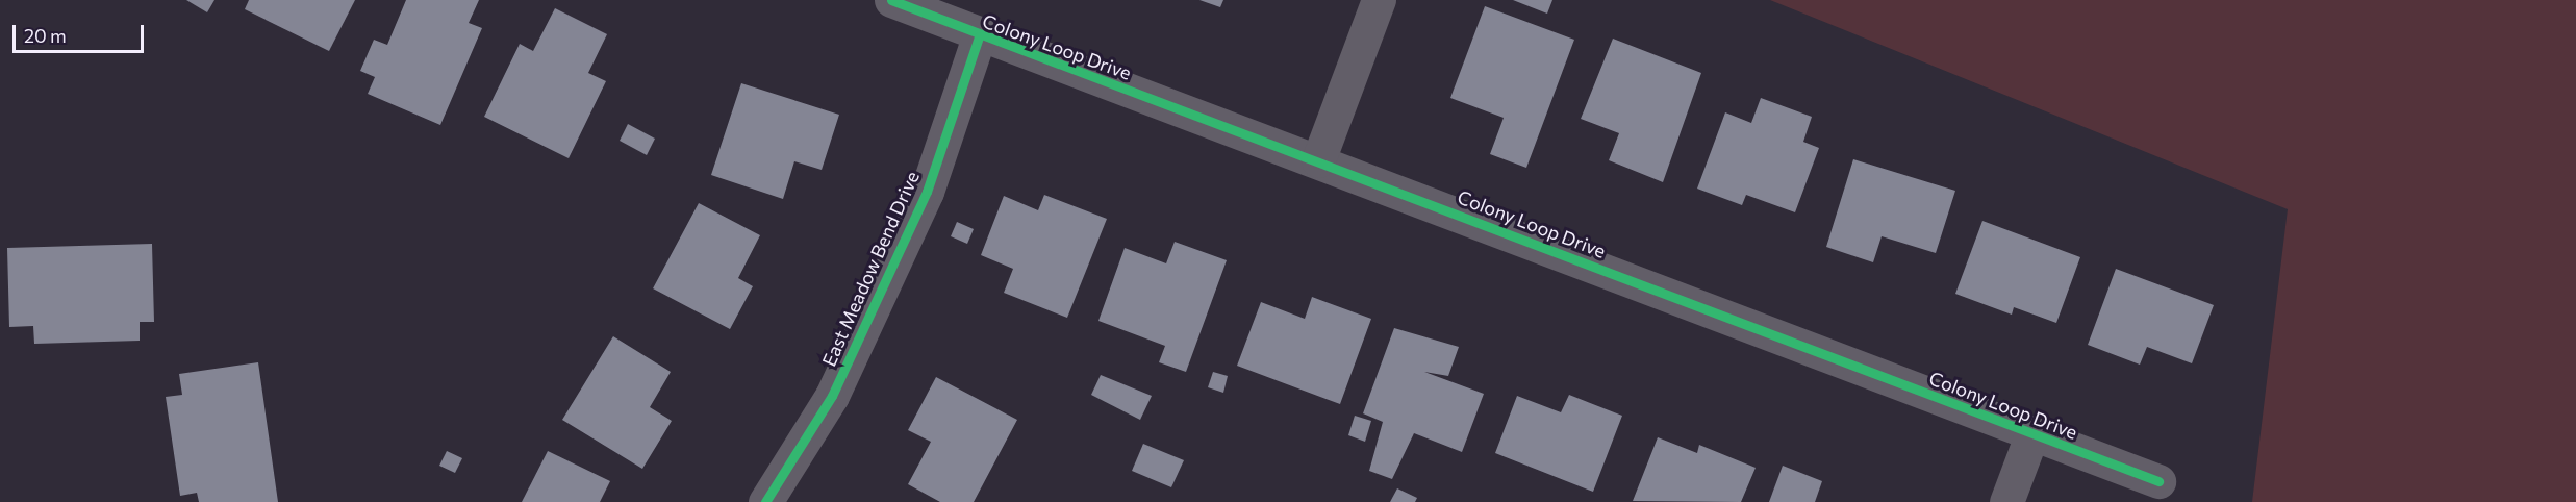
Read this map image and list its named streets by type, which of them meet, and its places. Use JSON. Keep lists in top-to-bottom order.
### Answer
{
  "streets": {
    "street": ["Colony Loop Drive", "East Meadow Bend Drive"]
  },
  "crossings": [
    ["Colony Loop Drive", "East Meadow Bend Drive"]
  ],
  "scale_bar": "20 m"
}
